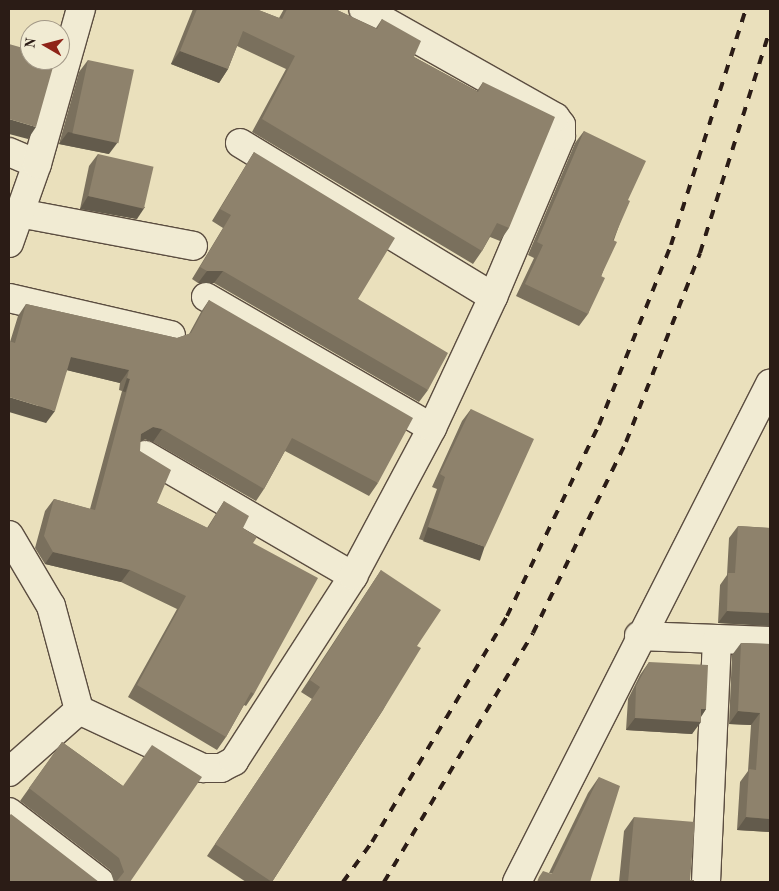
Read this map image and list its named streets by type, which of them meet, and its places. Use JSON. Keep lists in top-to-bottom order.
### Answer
{
  "north": "left"
}
